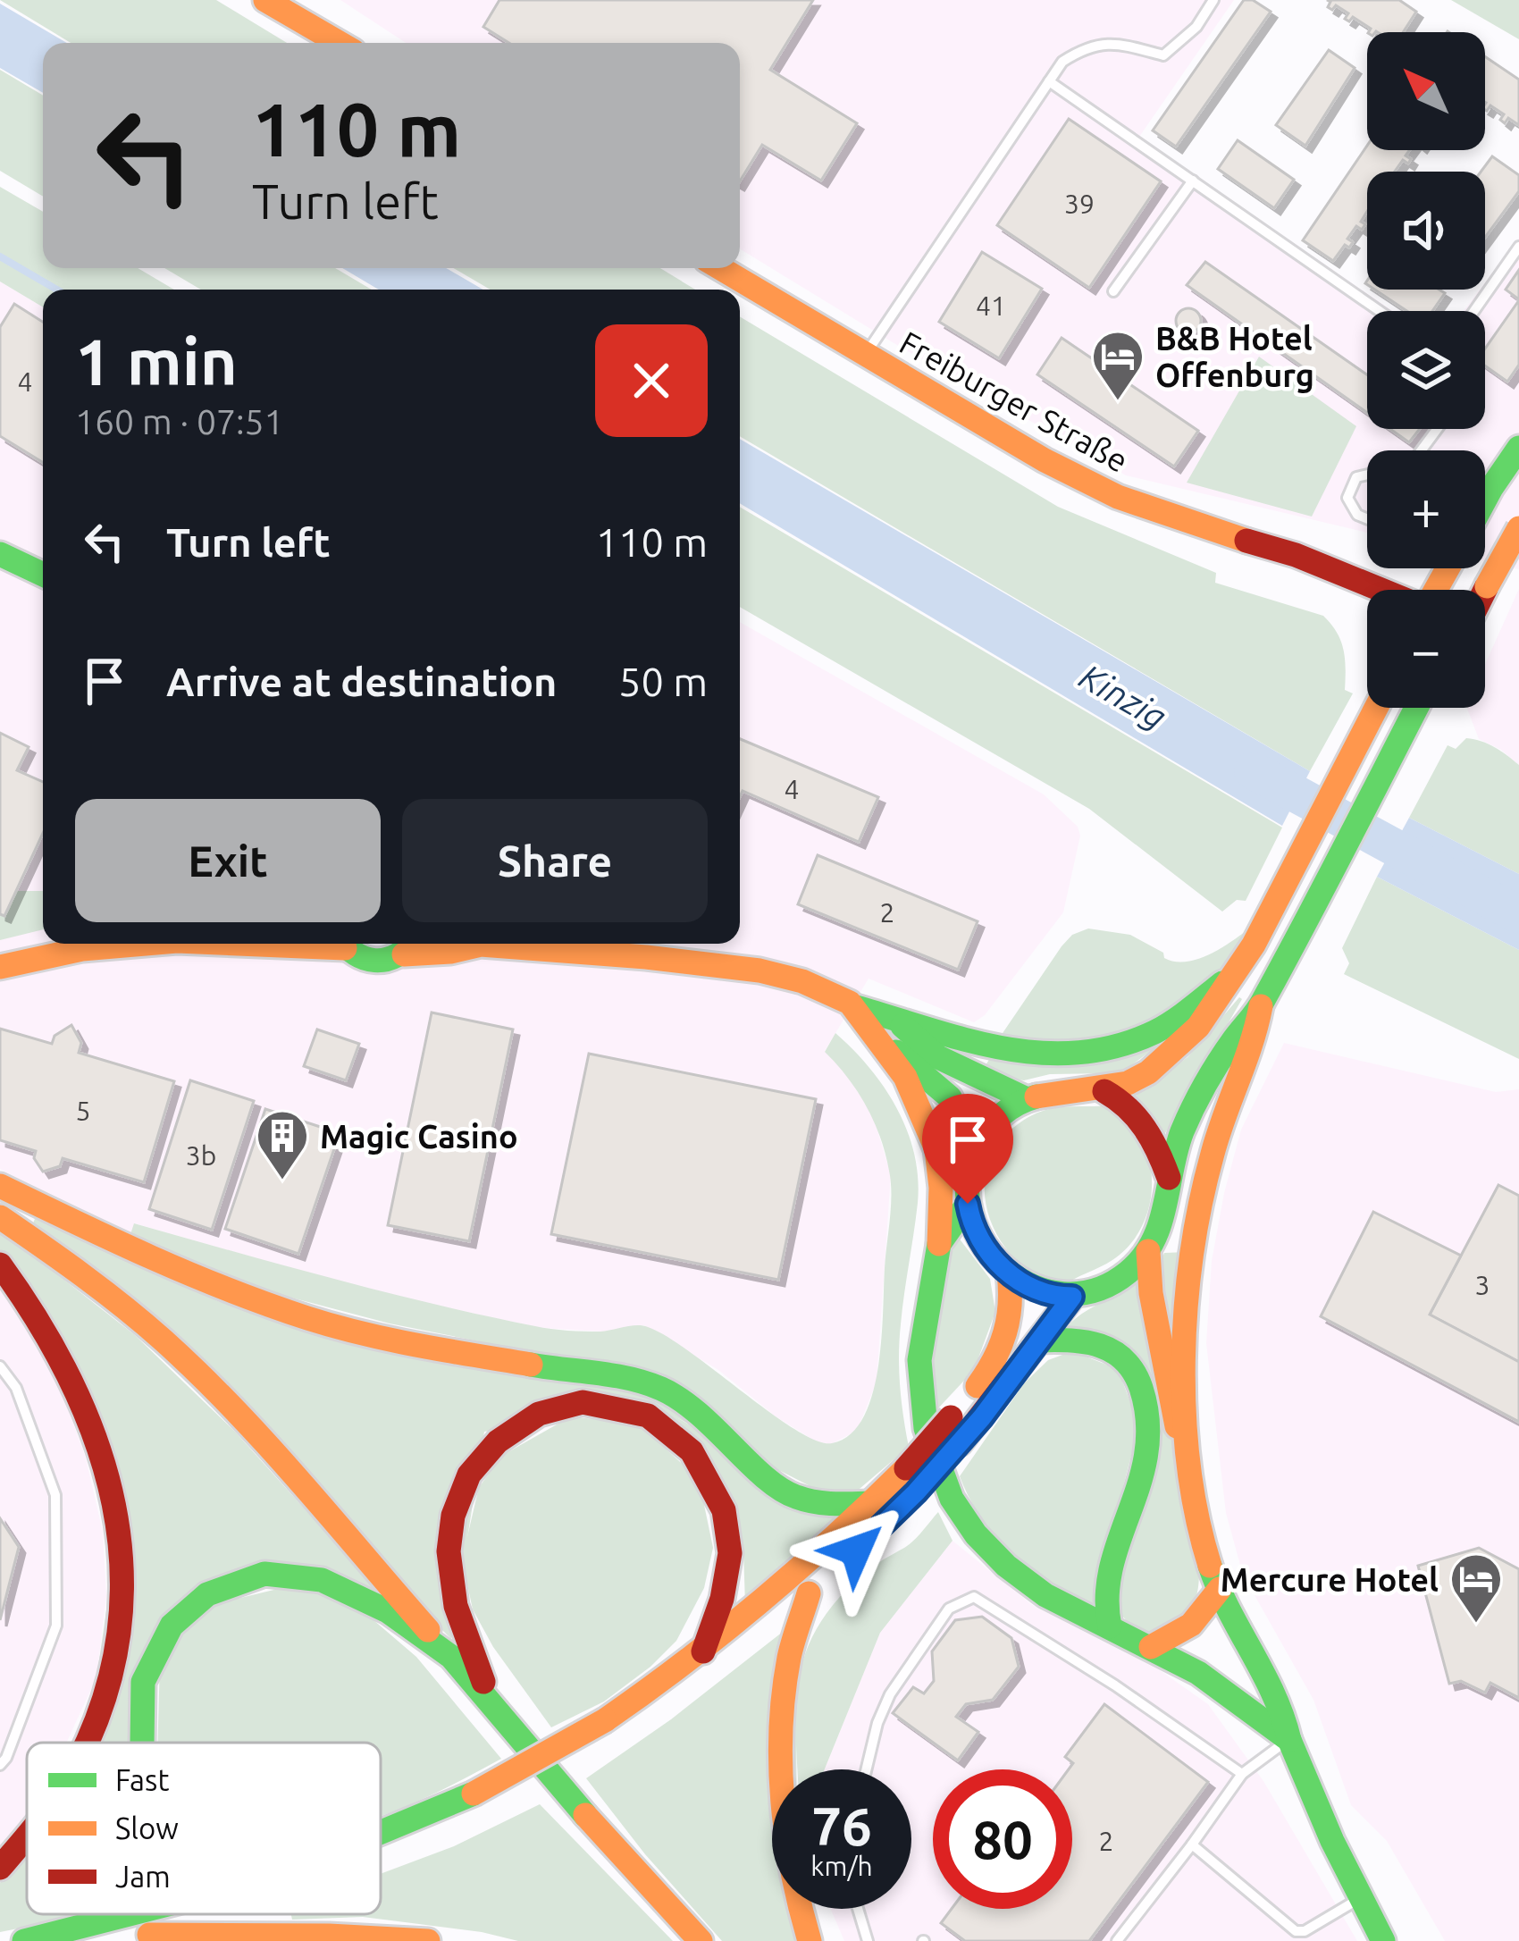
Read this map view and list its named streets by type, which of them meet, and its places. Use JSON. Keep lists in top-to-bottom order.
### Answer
{
  "streets": {
    "main road": ["Freiburger Straße"]
  },
  "water": ["Kinzig"],
  "places": {
    "hotel": ["B&B Hotel Offenburg", "Mercure Hotel"],
    "building": ["Magic Casino"]
  },
  "house_numbers": [
    "39",
    "41",
    "4",
    "4",
    "2",
    "5",
    "3b",
    "3",
    "2"
  ],
  "legend": ["Fast", "Slow", "Jam"],
  "north": "top left",
  "page": {
    "map_buttons": ["+", "−"],
    "turn": ["110 m", "Turn left"],
    "heading": ["1 min", "160 m · 07:51"],
    "list": [
      {
        "name": "Turn left",
        "value": "110 m"
      },
      {
        "name": "Arrive at destination",
        "value": "50 m"
      }
    ],
    "buttons": ["Exit", "Share"],
    "speed": "76 km/h",
    "limit": "80"
  }
}
